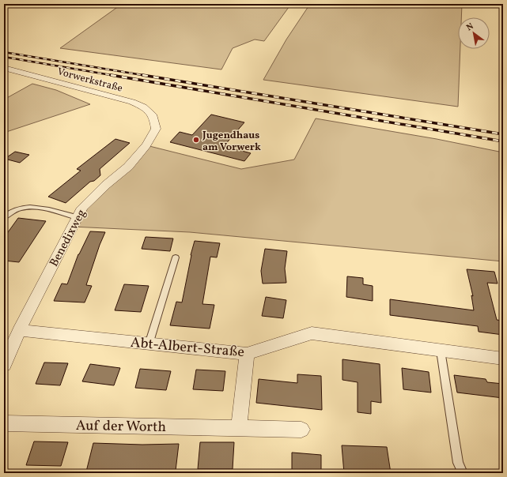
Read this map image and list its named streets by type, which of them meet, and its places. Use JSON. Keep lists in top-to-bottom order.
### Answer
{
  "streets": {
    "street": [
      "Vorwerkstraße",
      "Benedixweg",
      "Abt-Albert-Straße",
      "Auf der Worth"
    ]
  },
  "crossings": [
    ["Vorwerkstraße", "Benedixweg"],
    ["Benedixweg", "Abt-Albert-Straße"]
  ],
  "places": ["Jugendhaus am Vorwerk"],
  "north": "top left"
}
